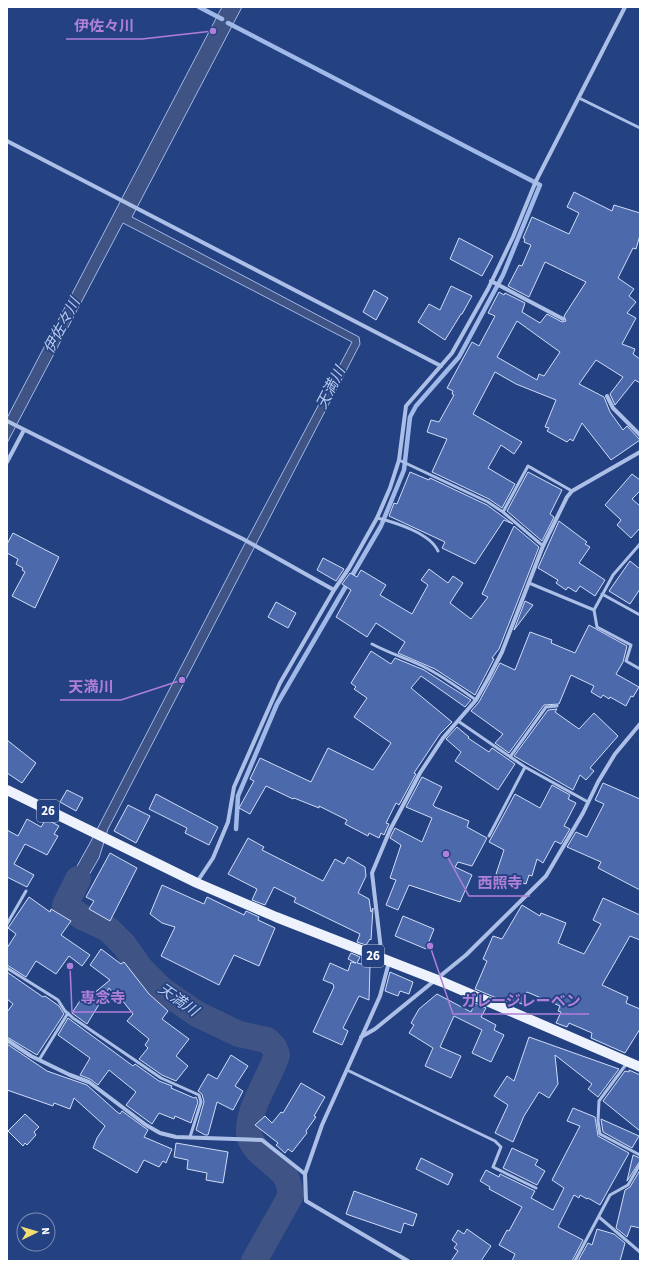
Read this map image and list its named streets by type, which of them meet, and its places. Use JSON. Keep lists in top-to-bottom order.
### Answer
{
  "streets": {
    "main road": ["26"]
  },
  "water": ["伊佐々川", "天満川"],
  "places": [
    "伊佐々川",
    "天満川",
    "西照寺",
    "ガレージレーベン",
    "専念寺"
  ],
  "north": "right"
}
